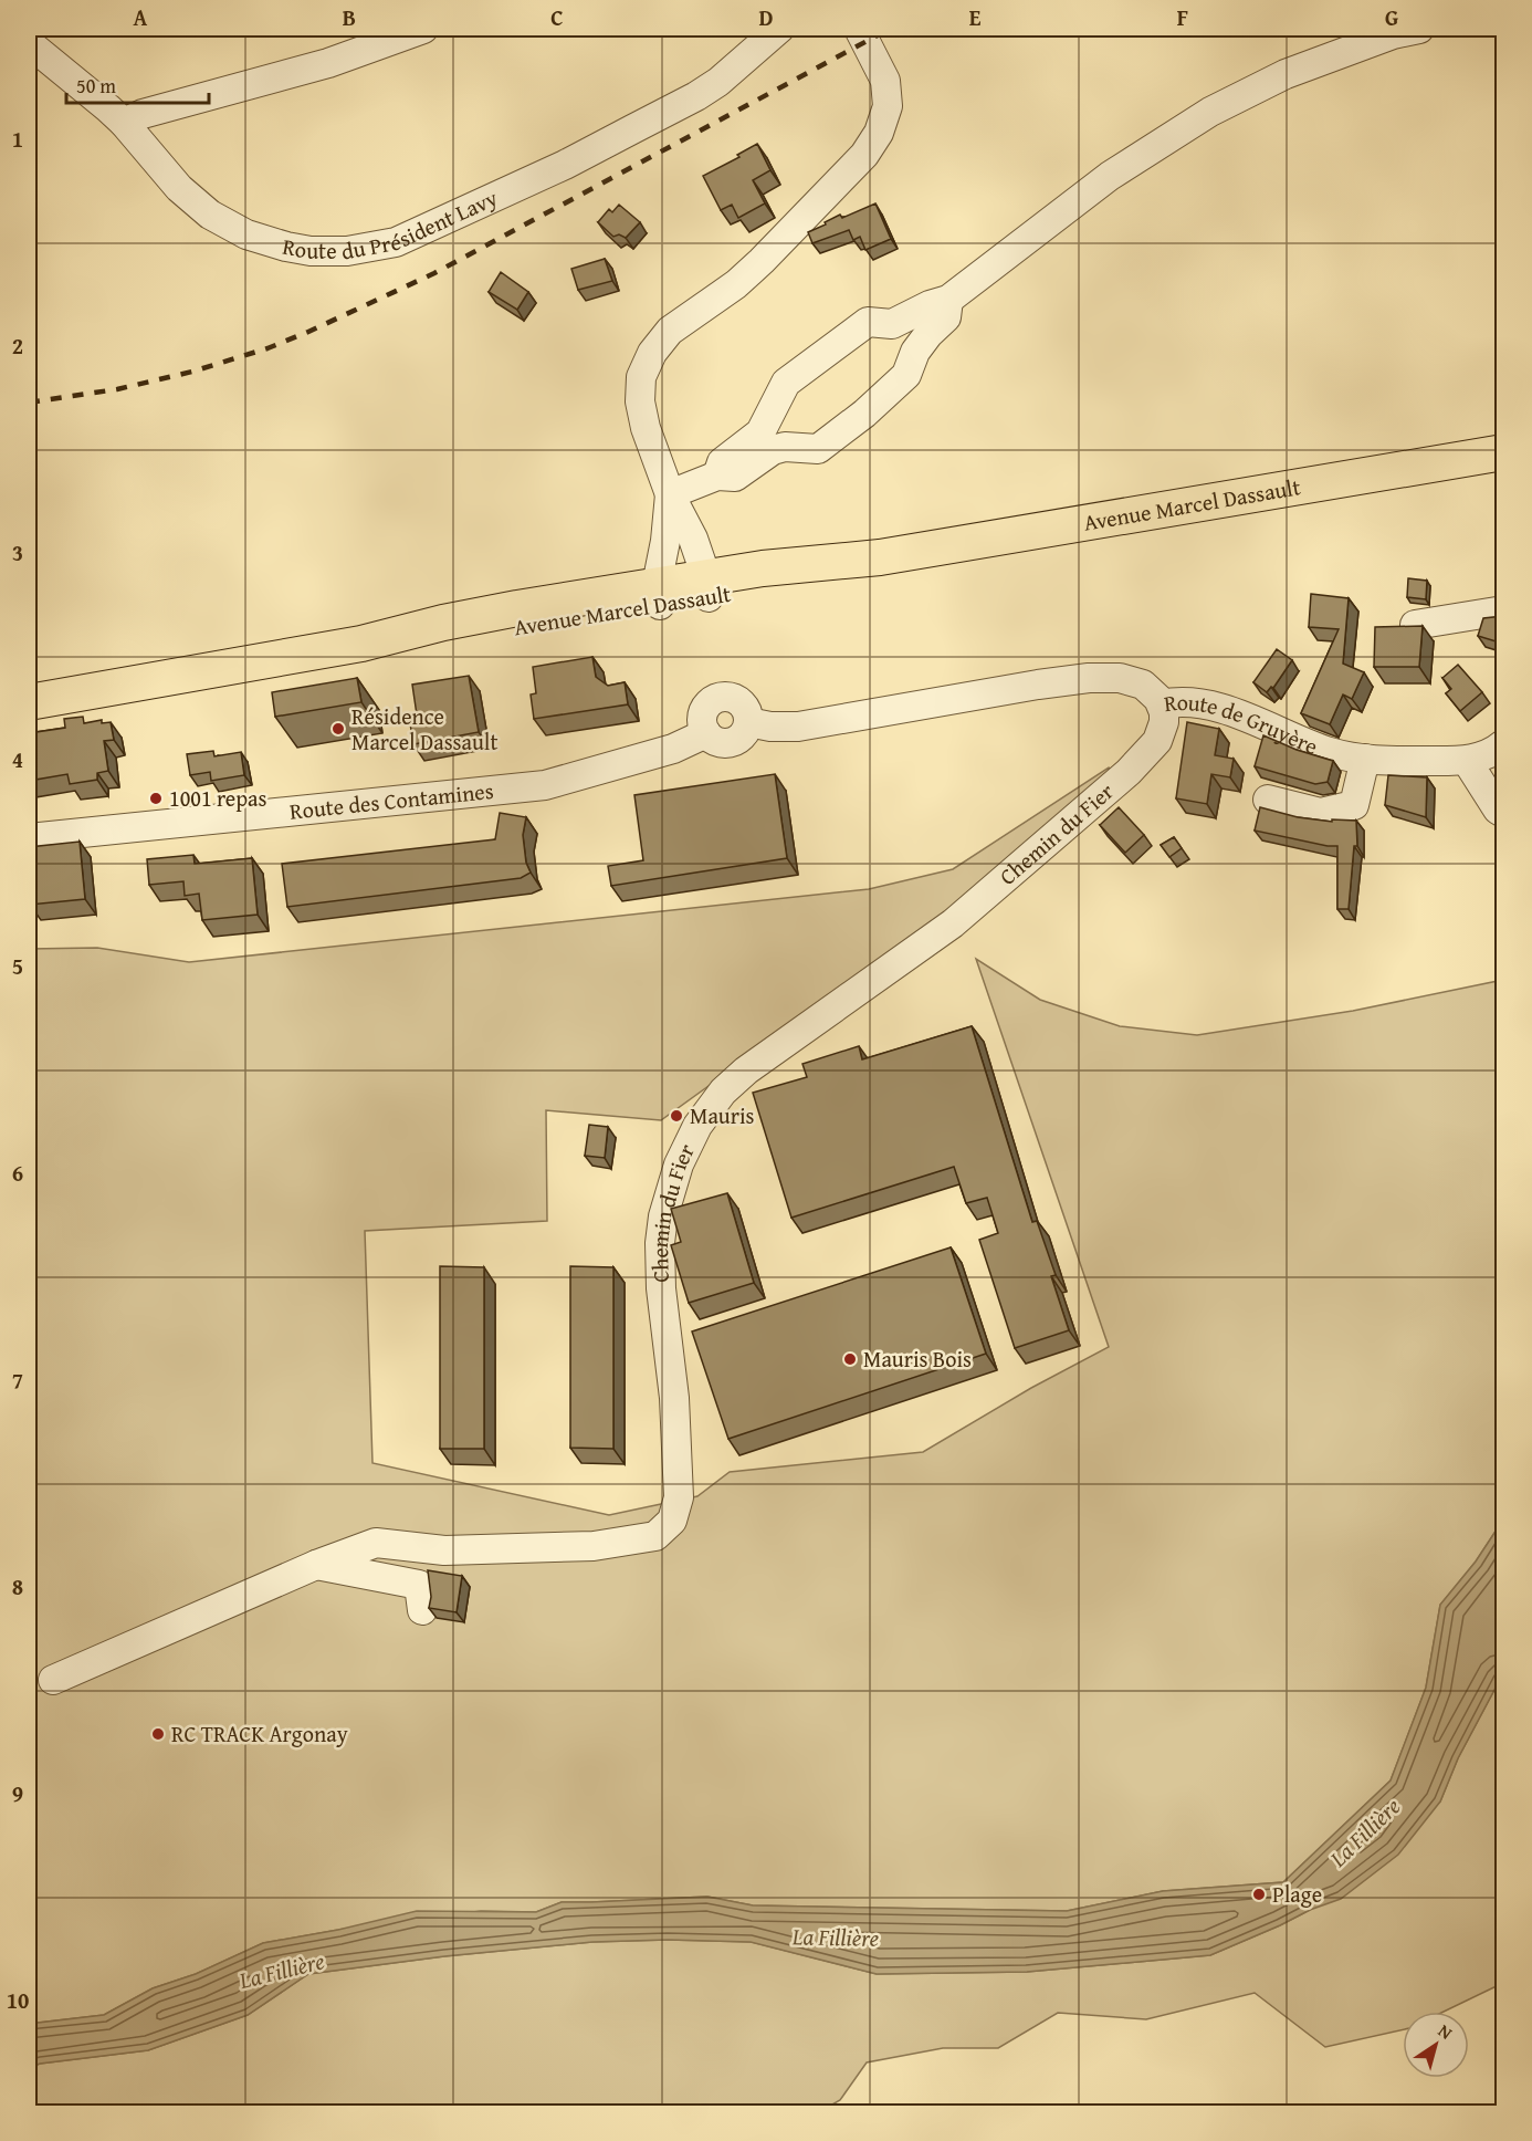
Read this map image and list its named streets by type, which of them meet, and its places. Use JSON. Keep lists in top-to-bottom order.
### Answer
{
  "streets": {
    "main road": ["Avenue Marcel Dassault"],
    "street": [
      "Route du Président Lavy",
      "Route de Gruyère",
      "Route des Contamines",
      "Chemin du Fier"
    ]
  },
  "crossings": [
    ["Route de Gruyère", "Route des Contamines"],
    ["Route de Gruyère", "Chemin du Fier"]
  ],
  "water": ["La Fillière"],
  "places": [
    "Résidence Marcel Dassault",
    "1001 repas",
    "Mauris",
    "Mauris Bois",
    "RC TRACK Argonay",
    "Plage"
  ],
  "scale_bar": "50 m",
  "north": "top right",
  "grid": {
    "columns": [
      "A",
      "B",
      "C",
      "D",
      "E",
      "F",
      "G"
    ],
    "rows": [
      "1",
      "2",
      "3",
      "4",
      "5",
      "6",
      "7",
      "8",
      "9",
      "10"
    ]
  }
}
